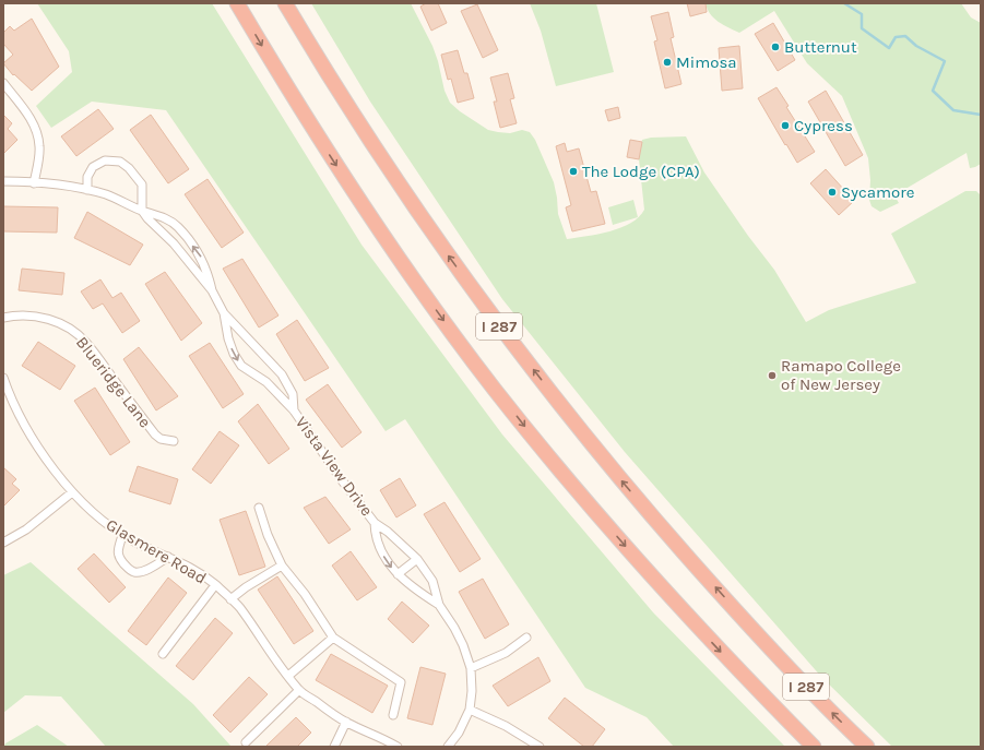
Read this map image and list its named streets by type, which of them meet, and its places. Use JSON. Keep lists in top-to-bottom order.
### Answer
{
  "streets": {
    "highway": ["I 287"],
    "street": ["Blueridge Lane", "Vista View Drive", "Glasmere Road"]
  },
  "places": [
    "Butternut",
    "Mimosa",
    "Cypress",
    "The Lodge (CPA)",
    "Sycamore",
    "Ramapo College of New Jersey"
  ]
}
